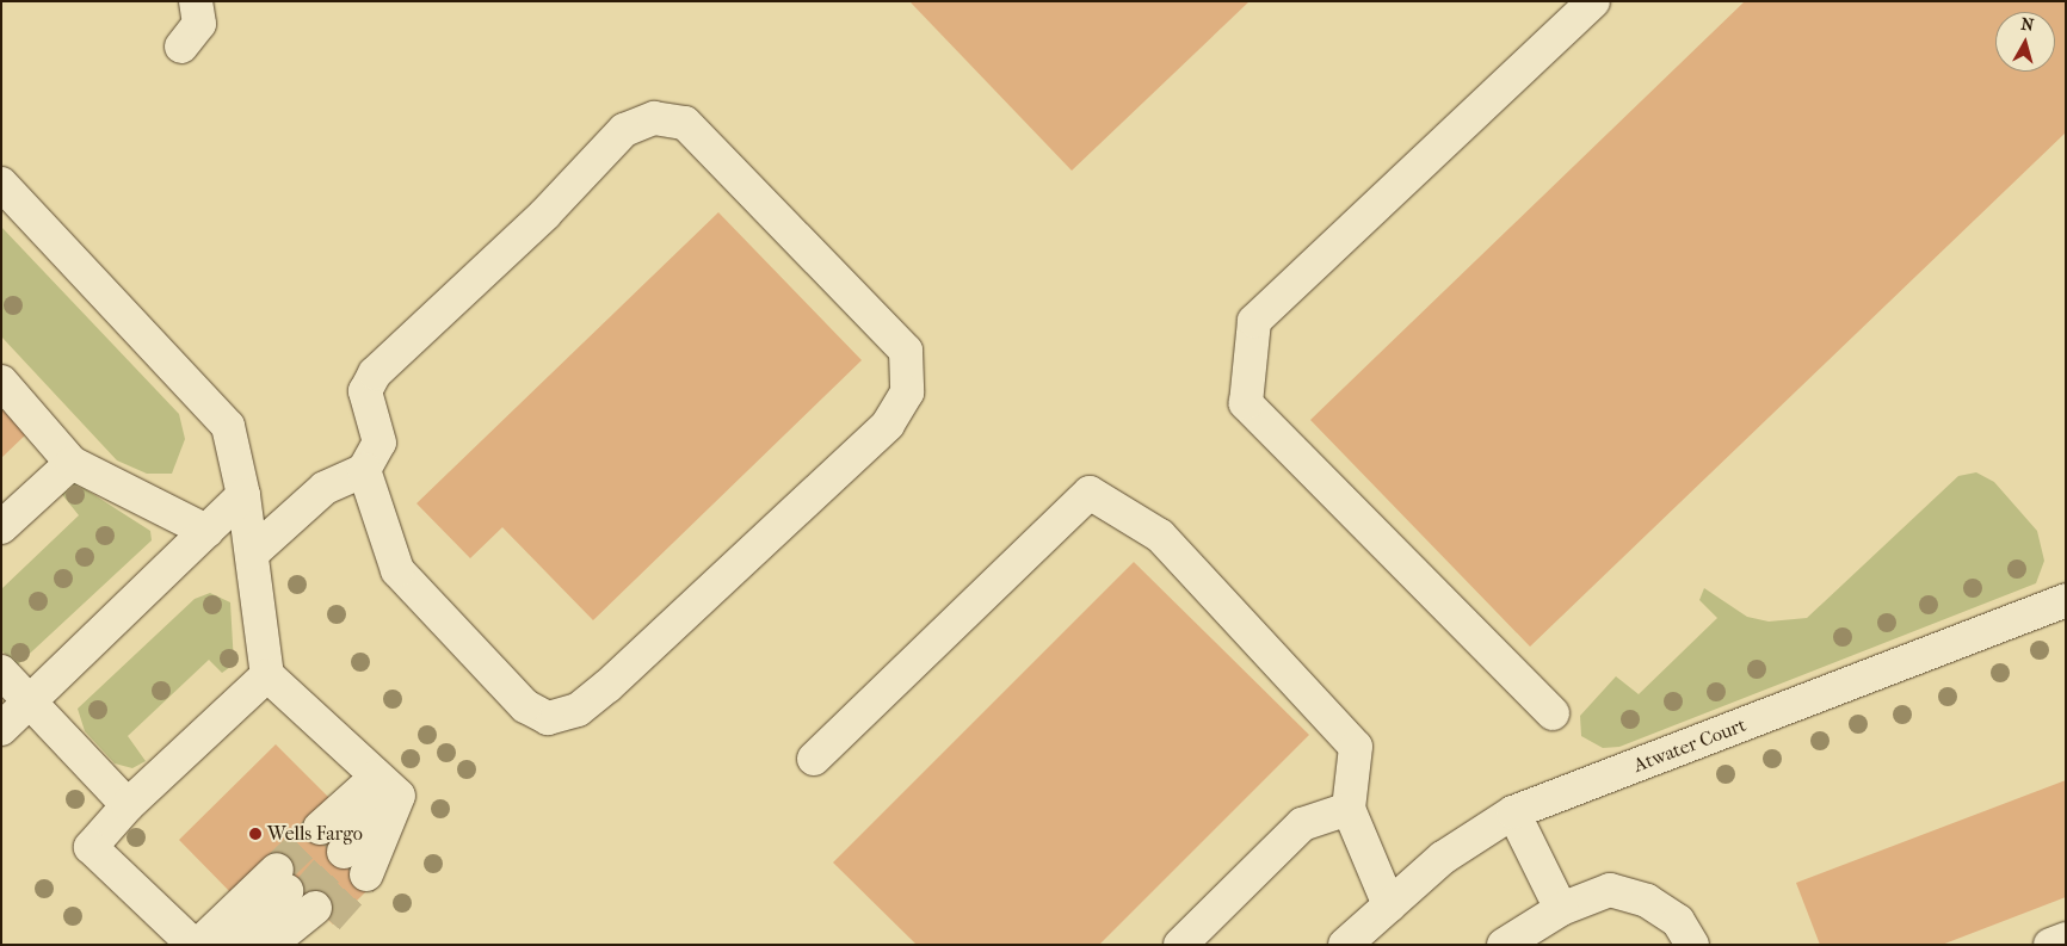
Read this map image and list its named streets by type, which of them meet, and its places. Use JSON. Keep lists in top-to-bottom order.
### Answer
{
  "streets": {
    "street": ["Atwater Court"]
  },
  "places": ["Wells Fargo"],
  "north": "top"
}
